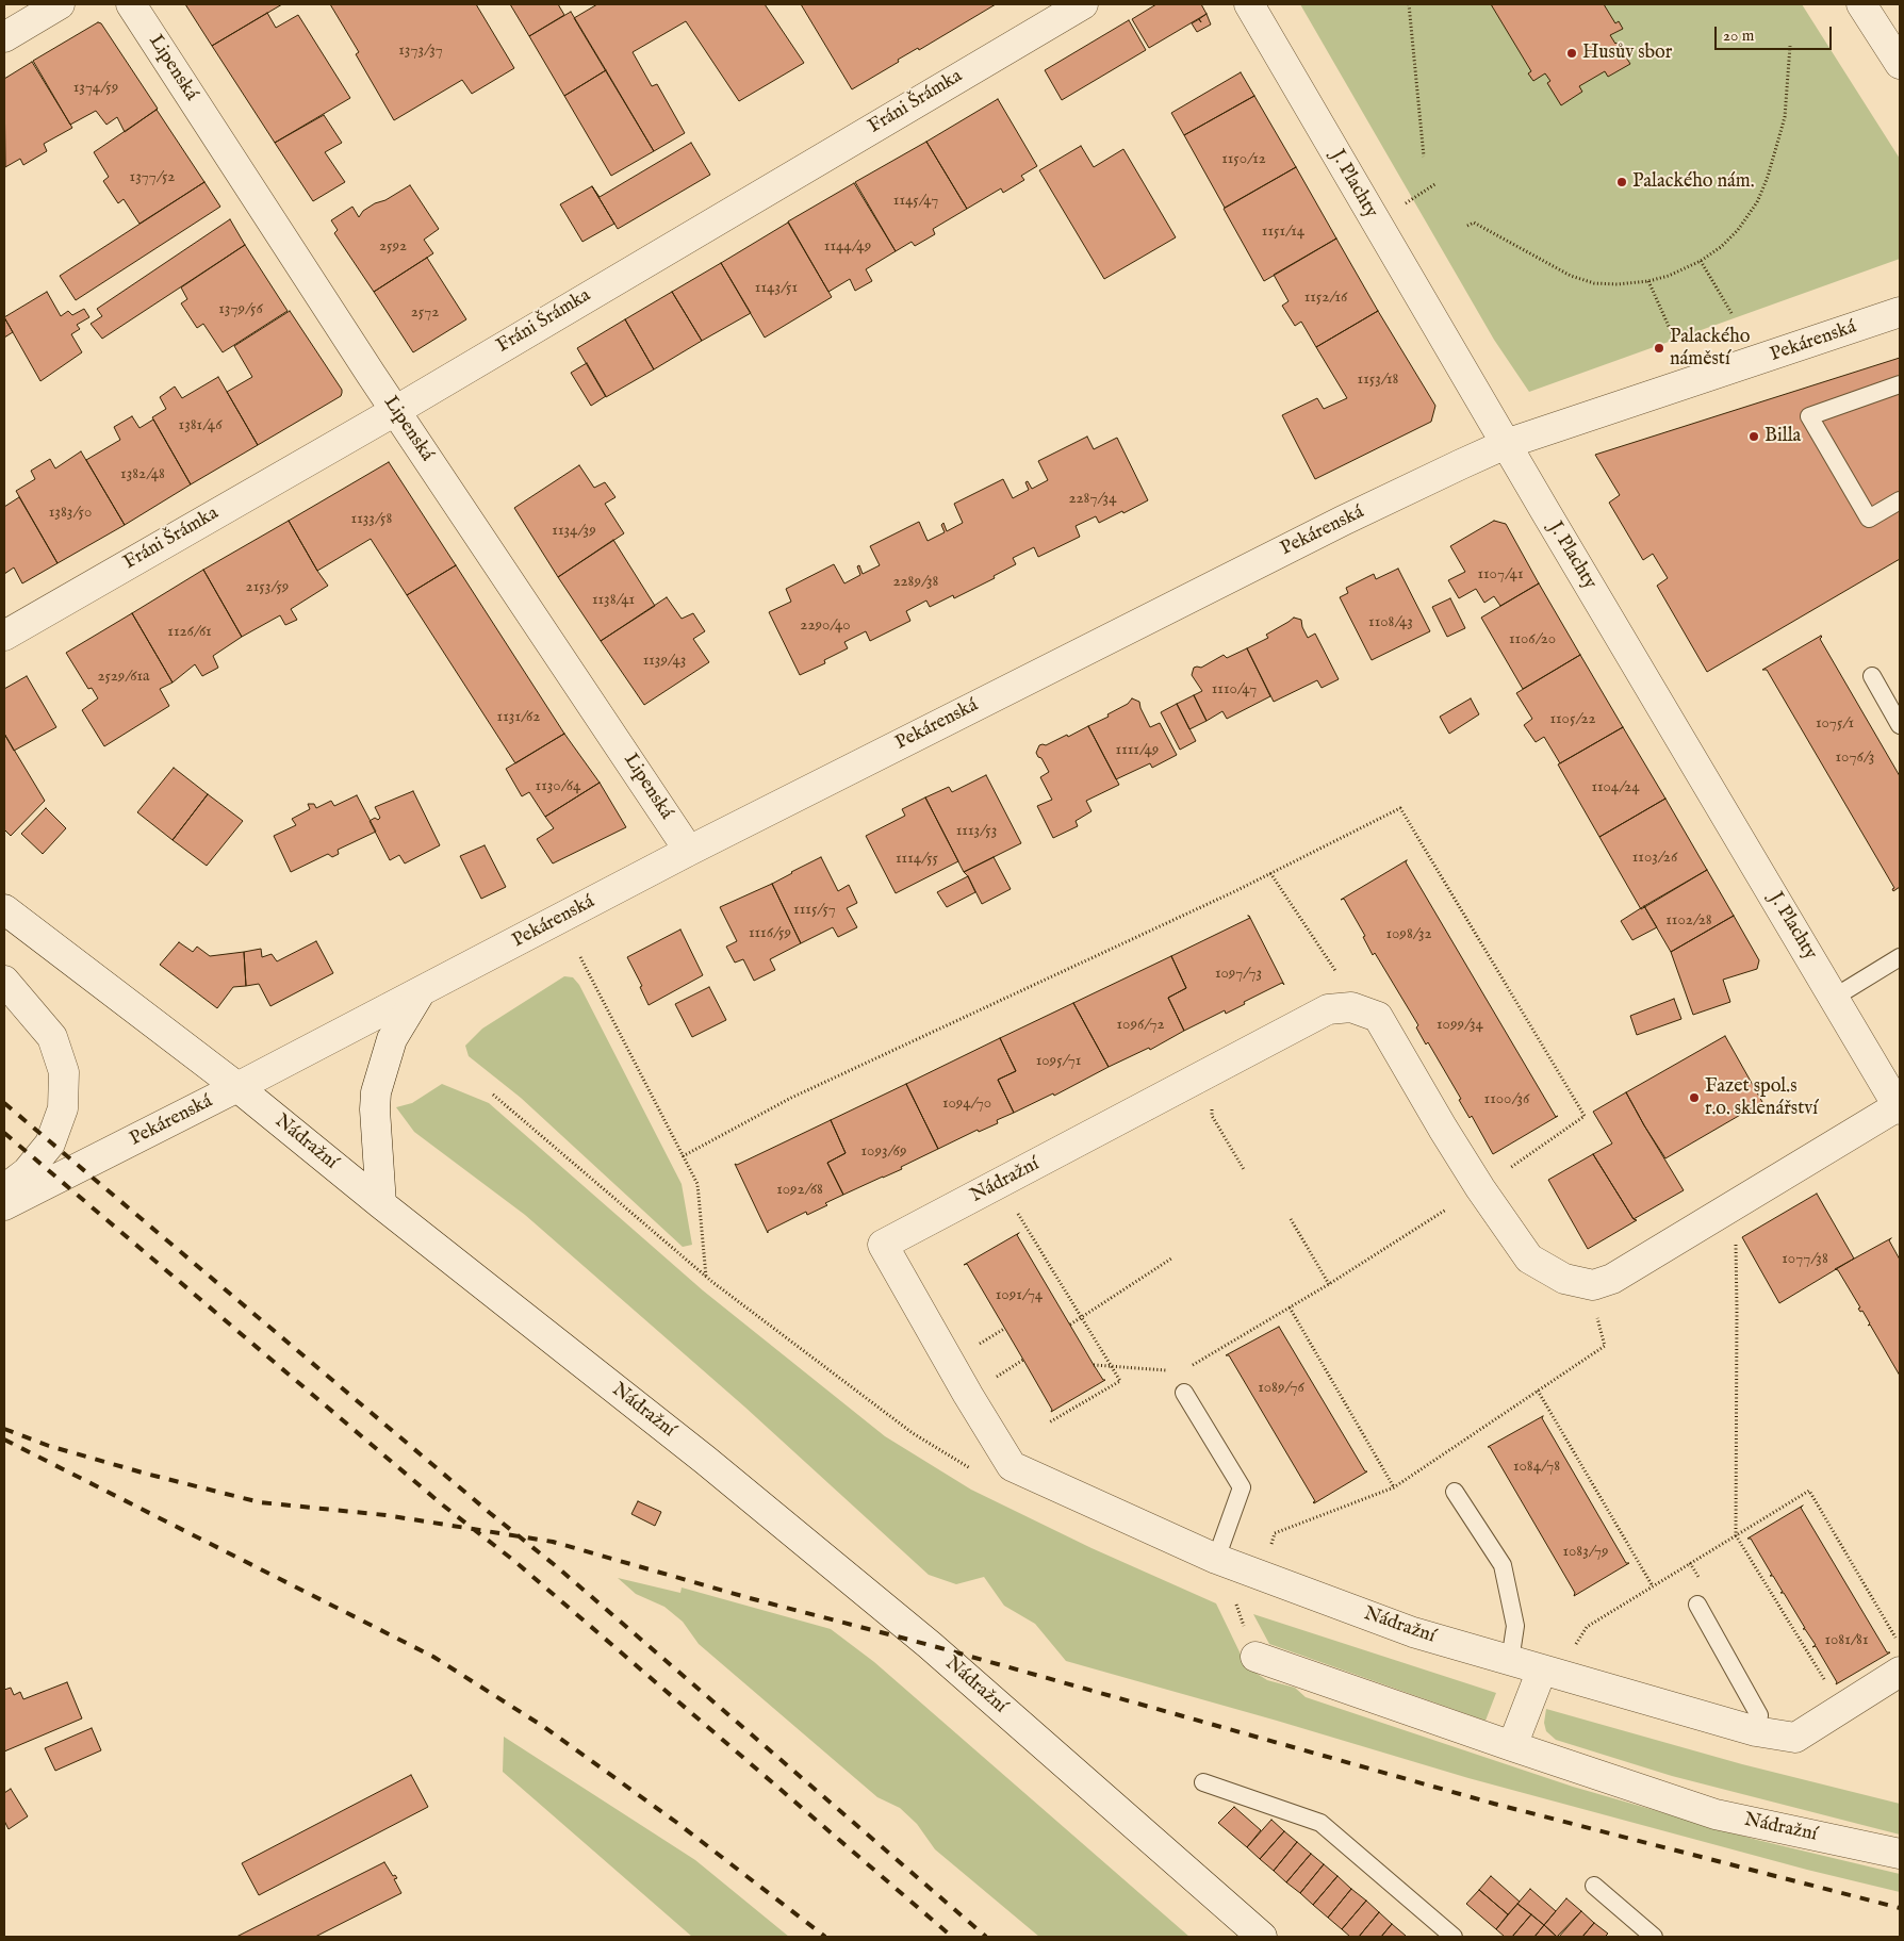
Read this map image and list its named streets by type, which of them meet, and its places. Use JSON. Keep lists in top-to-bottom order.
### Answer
{
  "streets": {
    "street": [
      "Lipenská",
      "Fráni Šrámka",
      "J. Plachty",
      "Pekárenská",
      "Nádražní"
    ]
  },
  "crossings": [
    ["Lipenská", "Fráni Šrámka"],
    ["Lipenská", "Pekárenská"],
    ["J. Plachty", "Pekárenská"],
    ["J. Plachty", "Nádražní"],
    ["Pekárenská", "Nádražní"]
  ],
  "places": [
    "Husův sbor",
    "Palackého nám.",
    "Palackého náměstí",
    "Billa",
    "Fazet spol.s r.o. sklenářství"
  ],
  "house_numbers": [
    "1373/37",
    "1374/59",
    "1150/12",
    "1377/52",
    "1145/47",
    "1151/14",
    "2592",
    "1144/49",
    "1143/51",
    "1152/16",
    "1379/56",
    "2572",
    "1153/18",
    "1381/46",
    "1382/48",
    "2287/34",
    "1383/50",
    "1133/58",
    "1134/39",
    "1107/41",
    "2289/38",
    "2153/59",
    "1138/41",
    "1108/43",
    "2290/40",
    "1126/61",
    "1106/20",
    "1139/43",
    "2529/61a",
    "1110/47",
    "1131/62",
    "1105/22",
    "1075/1",
    "1111/49",
    "1076/3",
    "1130/64",
    "1104/24",
    "1113/53",
    "1103/26",
    "1114/55",
    "1115/57",
    "1102/28",
    "1116/59",
    "1098/32",
    "1097/73",
    "1096/72",
    "1099/34",
    "1095/71",
    "1100/36",
    "1094/70",
    "1093/69",
    "1092/68",
    "1077/38",
    "1091/74",
    "1089/76",
    "1084/78",
    "1083/79",
    "1081/81"
  ],
  "scale_bar": "20 m"
}
